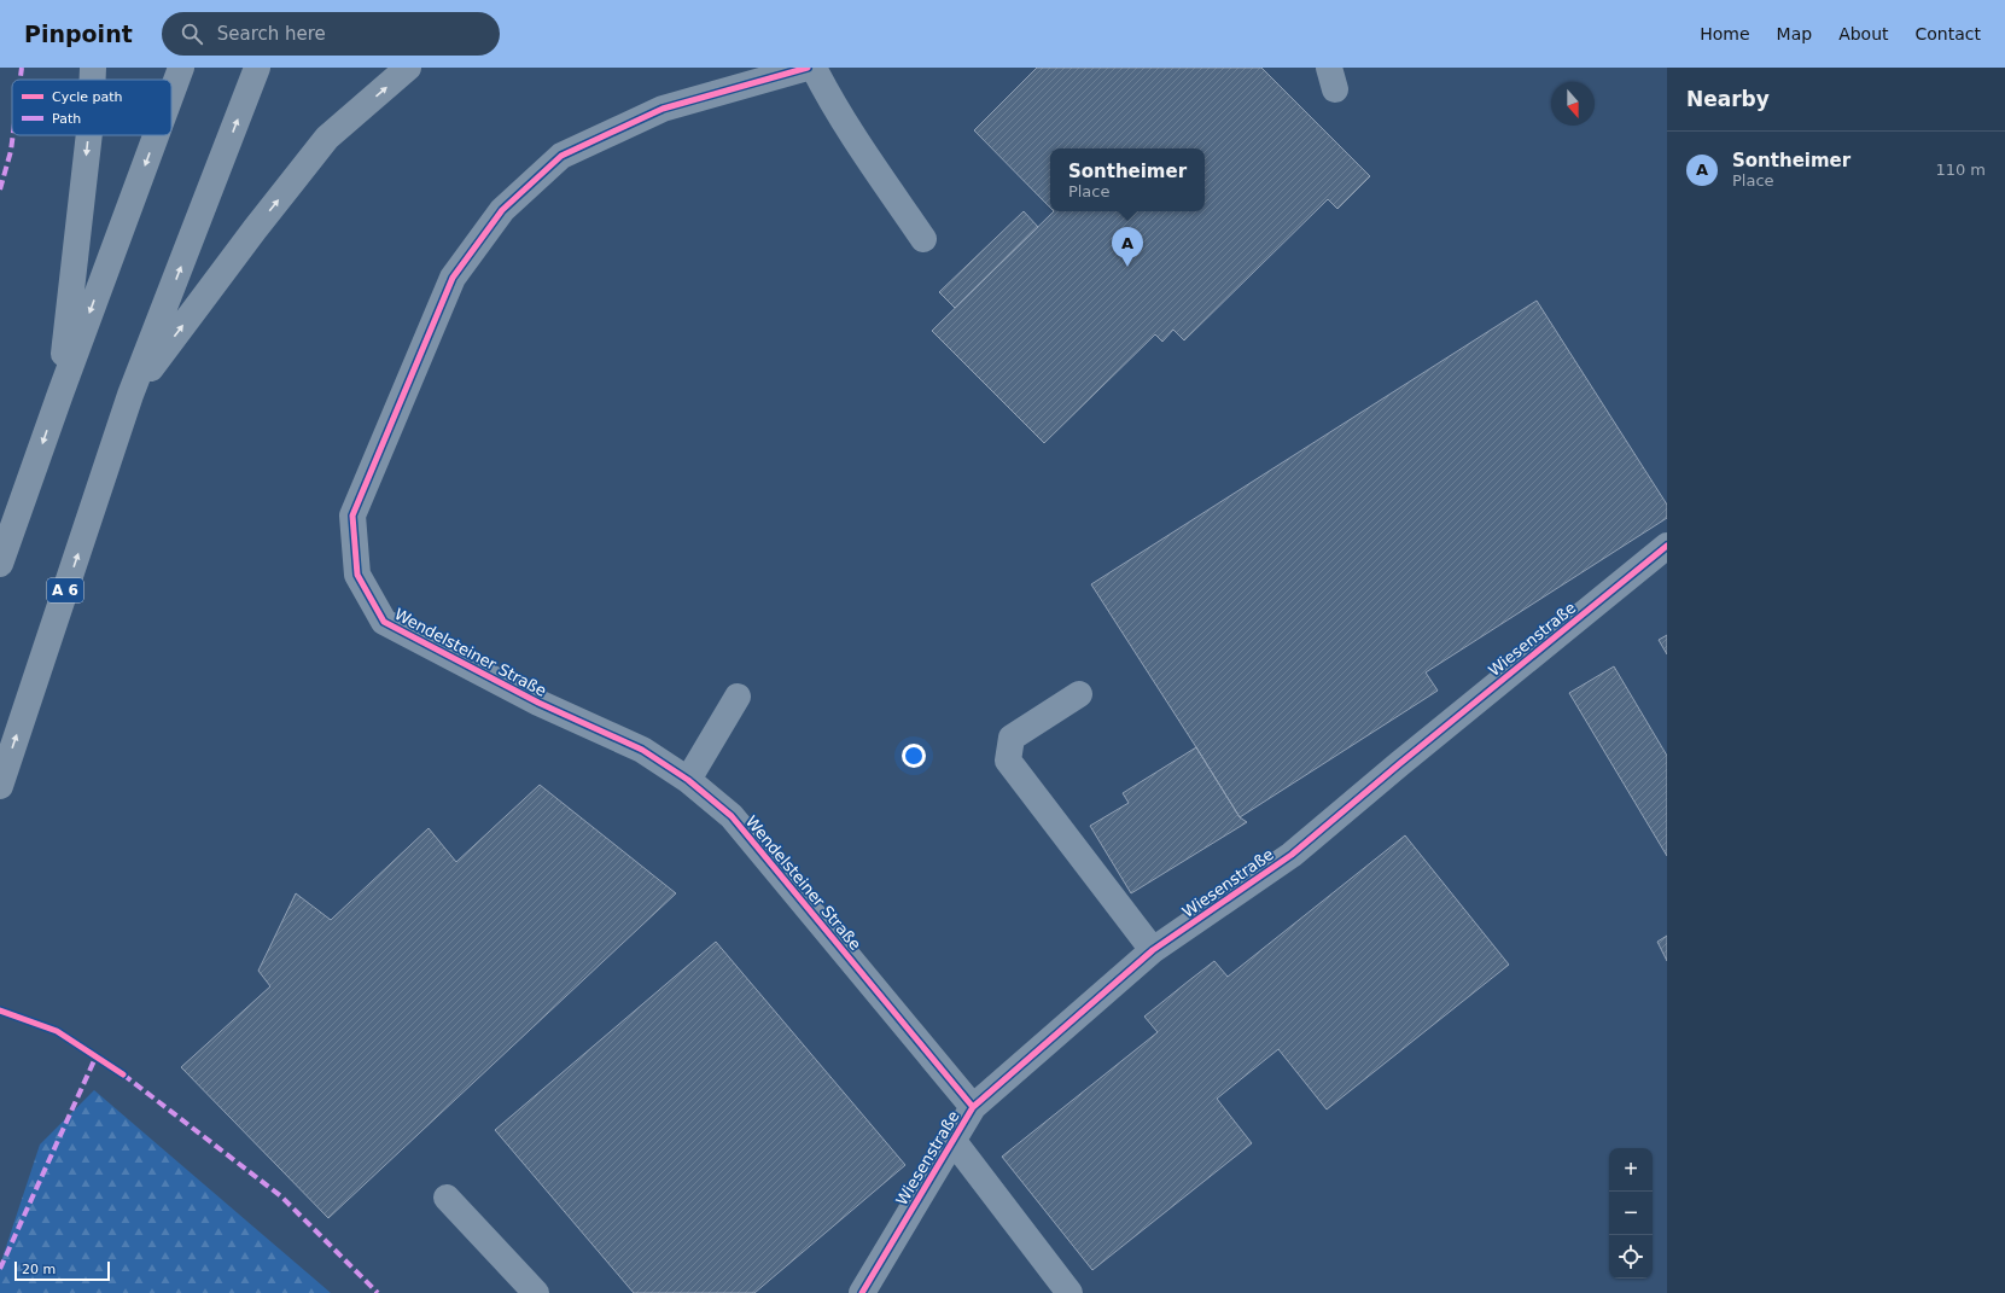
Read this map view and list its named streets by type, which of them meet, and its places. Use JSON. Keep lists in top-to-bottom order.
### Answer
{
  "streets": {
    "highway": ["A 6"],
    "street": ["Wiesenstraße", "Wendelsteiner Straße"]
  },
  "crossings": [
    ["Wiesenstraße", "Wendelsteiner Straße"]
  ],
  "legend": ["Cycle path", "Path"],
  "scale_bar": "20 m",
  "north": "bottom",
  "page": {
    "header": "Pinpoint",
    "search": "Search here",
    "nav": [
      "Home",
      "Map",
      "About",
      "Contact"
    ],
    "heading": "Nearby",
    "list": [
      {
        "mark": "A",
        "name": "Sontheimer",
        "note": "Place",
        "value": "110 m"
      }
    ],
    "popup": ["Sontheimer", "Place"],
    "pins": "A",
    "map_buttons": ["+", "−"],
    "scale": "20 m"
  }
}
